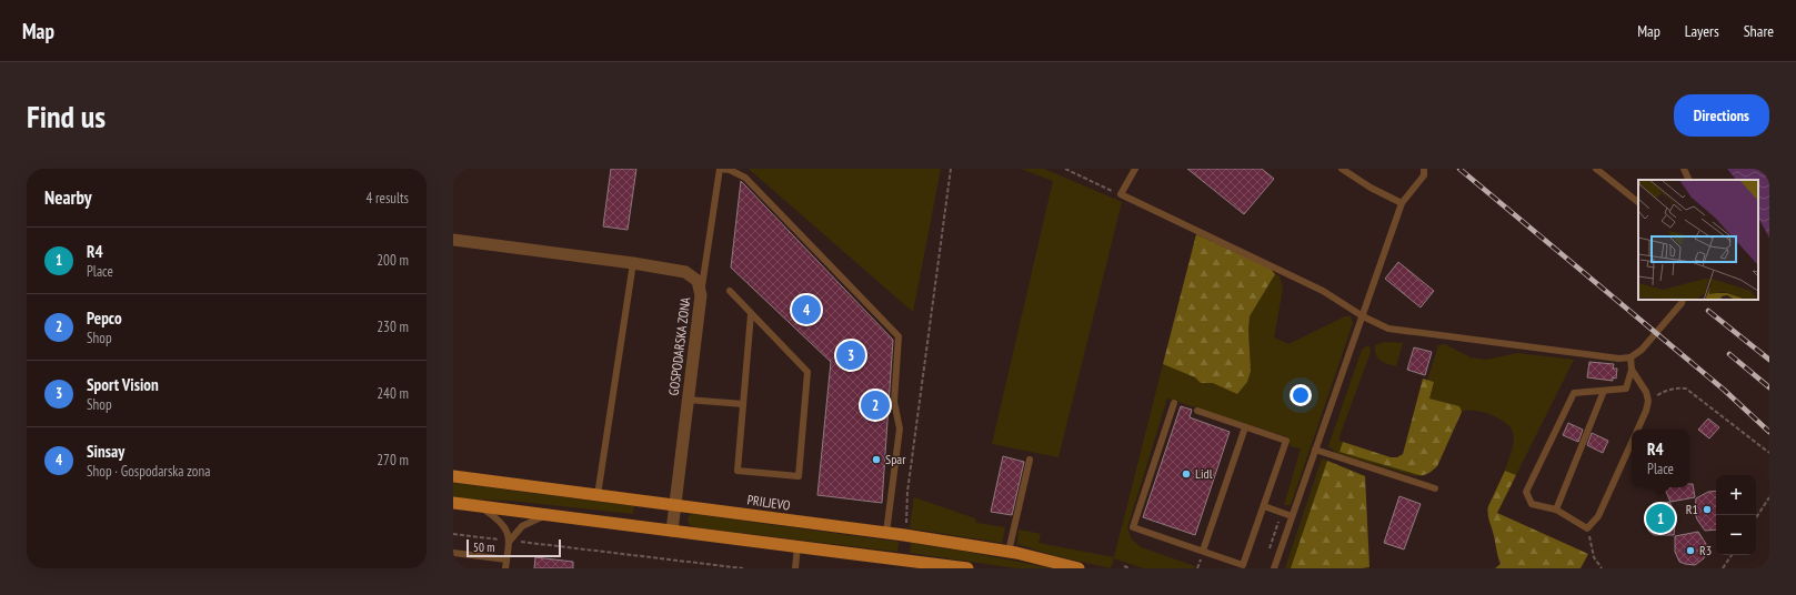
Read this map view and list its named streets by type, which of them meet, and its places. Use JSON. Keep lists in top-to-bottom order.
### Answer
{
  "streets": {
    "main road": ["PRILJEVO"],
    "street": ["GOSPODARSKA ZONA"]
  },
  "crossings": [
    ["GOSPODARSKA ZONA", "PRILJEVO"]
  ],
  "places": [
    "Spar",
    "Lidl",
    "R1",
    "R3"
  ],
  "scale_bar": "50 m",
  "page": {
    "header": "Map",
    "nav": ["Map", "Layers", "Share"],
    "buttons": "Directions",
    "title": "Find us",
    "heading": ["Nearby", "4 results"],
    "list": [
      {
        "mark": "1",
        "name": "R4",
        "note": "Place",
        "value": "200 m"
      },
      {
        "mark": "2",
        "name": "Pepco",
        "note": "Shop",
        "value": "230 m"
      },
      {
        "mark": "3",
        "name": "Sport Vision",
        "note": "Shop",
        "value": "240 m"
      },
      {
        "mark": "4",
        "name": "Sinsay",
        "note": "Shop · Gospodarska zona",
        "value": "270 m"
      }
    ],
    "pins": [
      "4",
      "3",
      "2",
      "1"
    ],
    "popup": ["R4", "Place"],
    "map_buttons": ["+", "−"],
    "scale": "50 m"
  }
}
